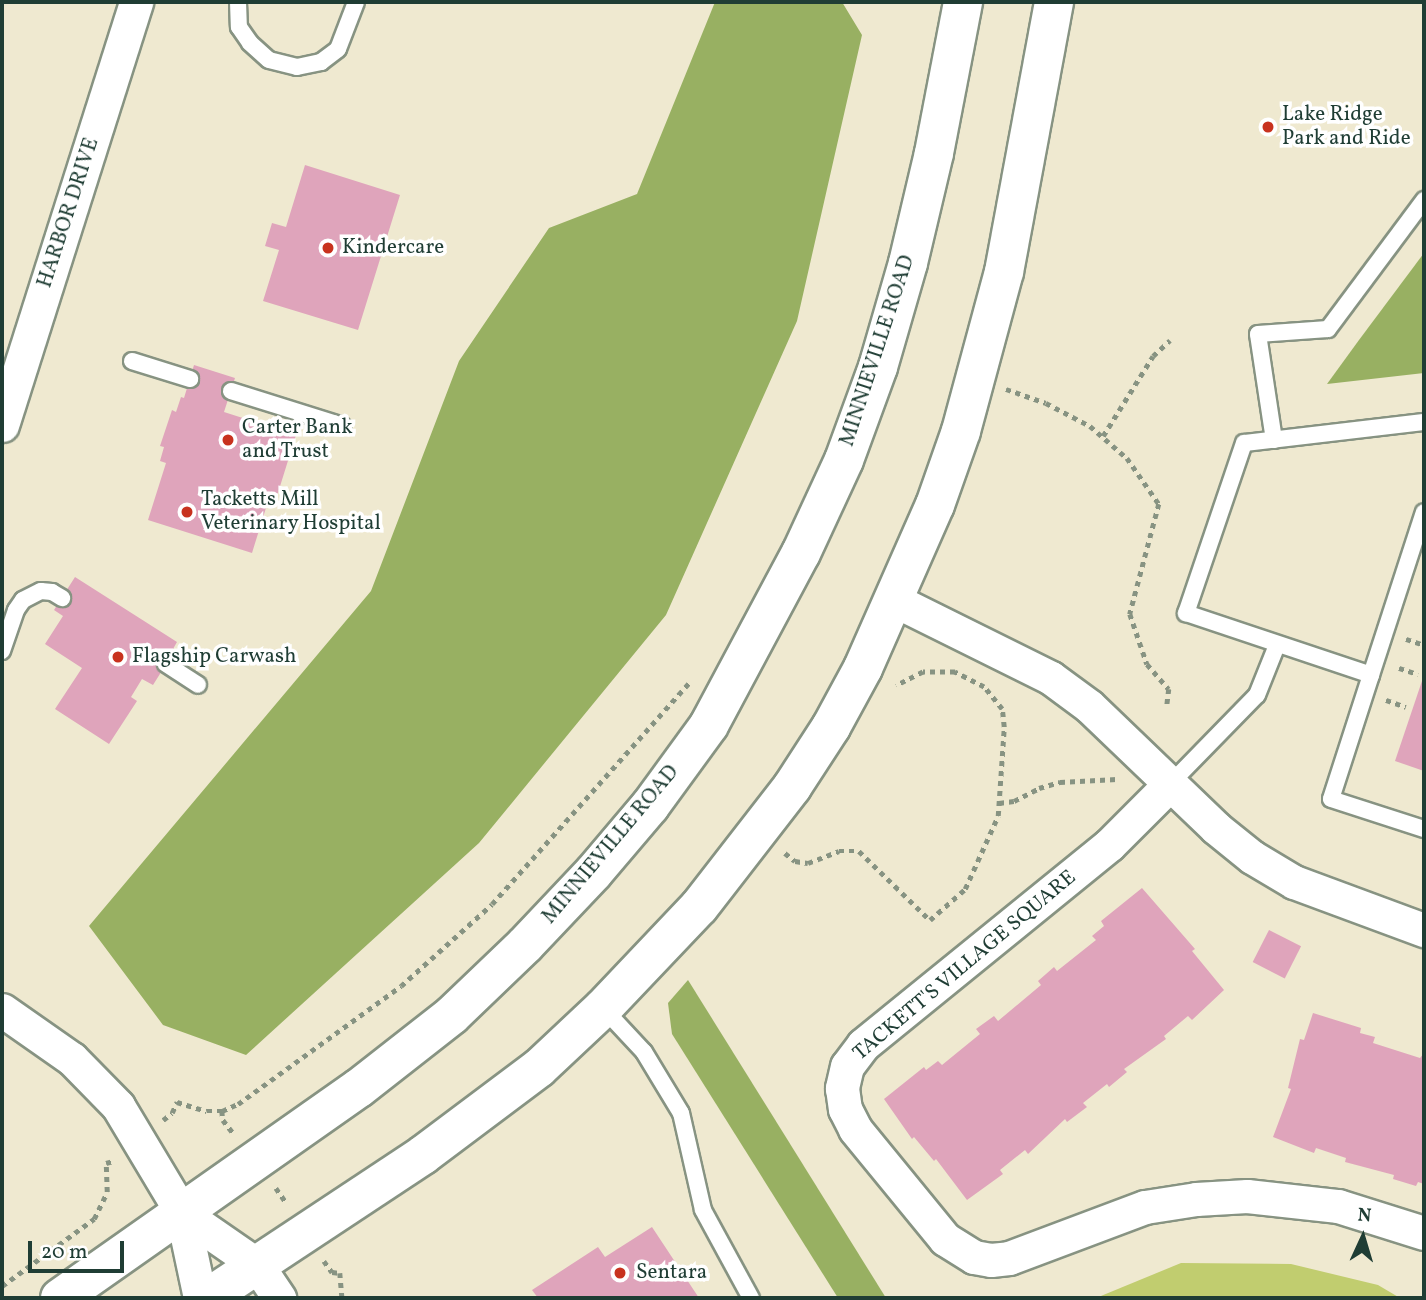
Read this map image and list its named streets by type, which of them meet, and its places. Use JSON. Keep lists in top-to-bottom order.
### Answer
{
  "streets": {
    "main road": ["MINNIEVILLE ROAD"],
    "street": ["HARBOR DRIVE", "TACKETT'S VILLAGE SQUARE"]
  },
  "places": [
    "Lake Ridge Park and Ride",
    "Kindercare",
    "Carter Bank and Trust",
    "Tacketts Mill Veterinary Hospital",
    "Flagship Carwash",
    "Sentara"
  ],
  "scale_bar": "20 m",
  "north": "top"
}
